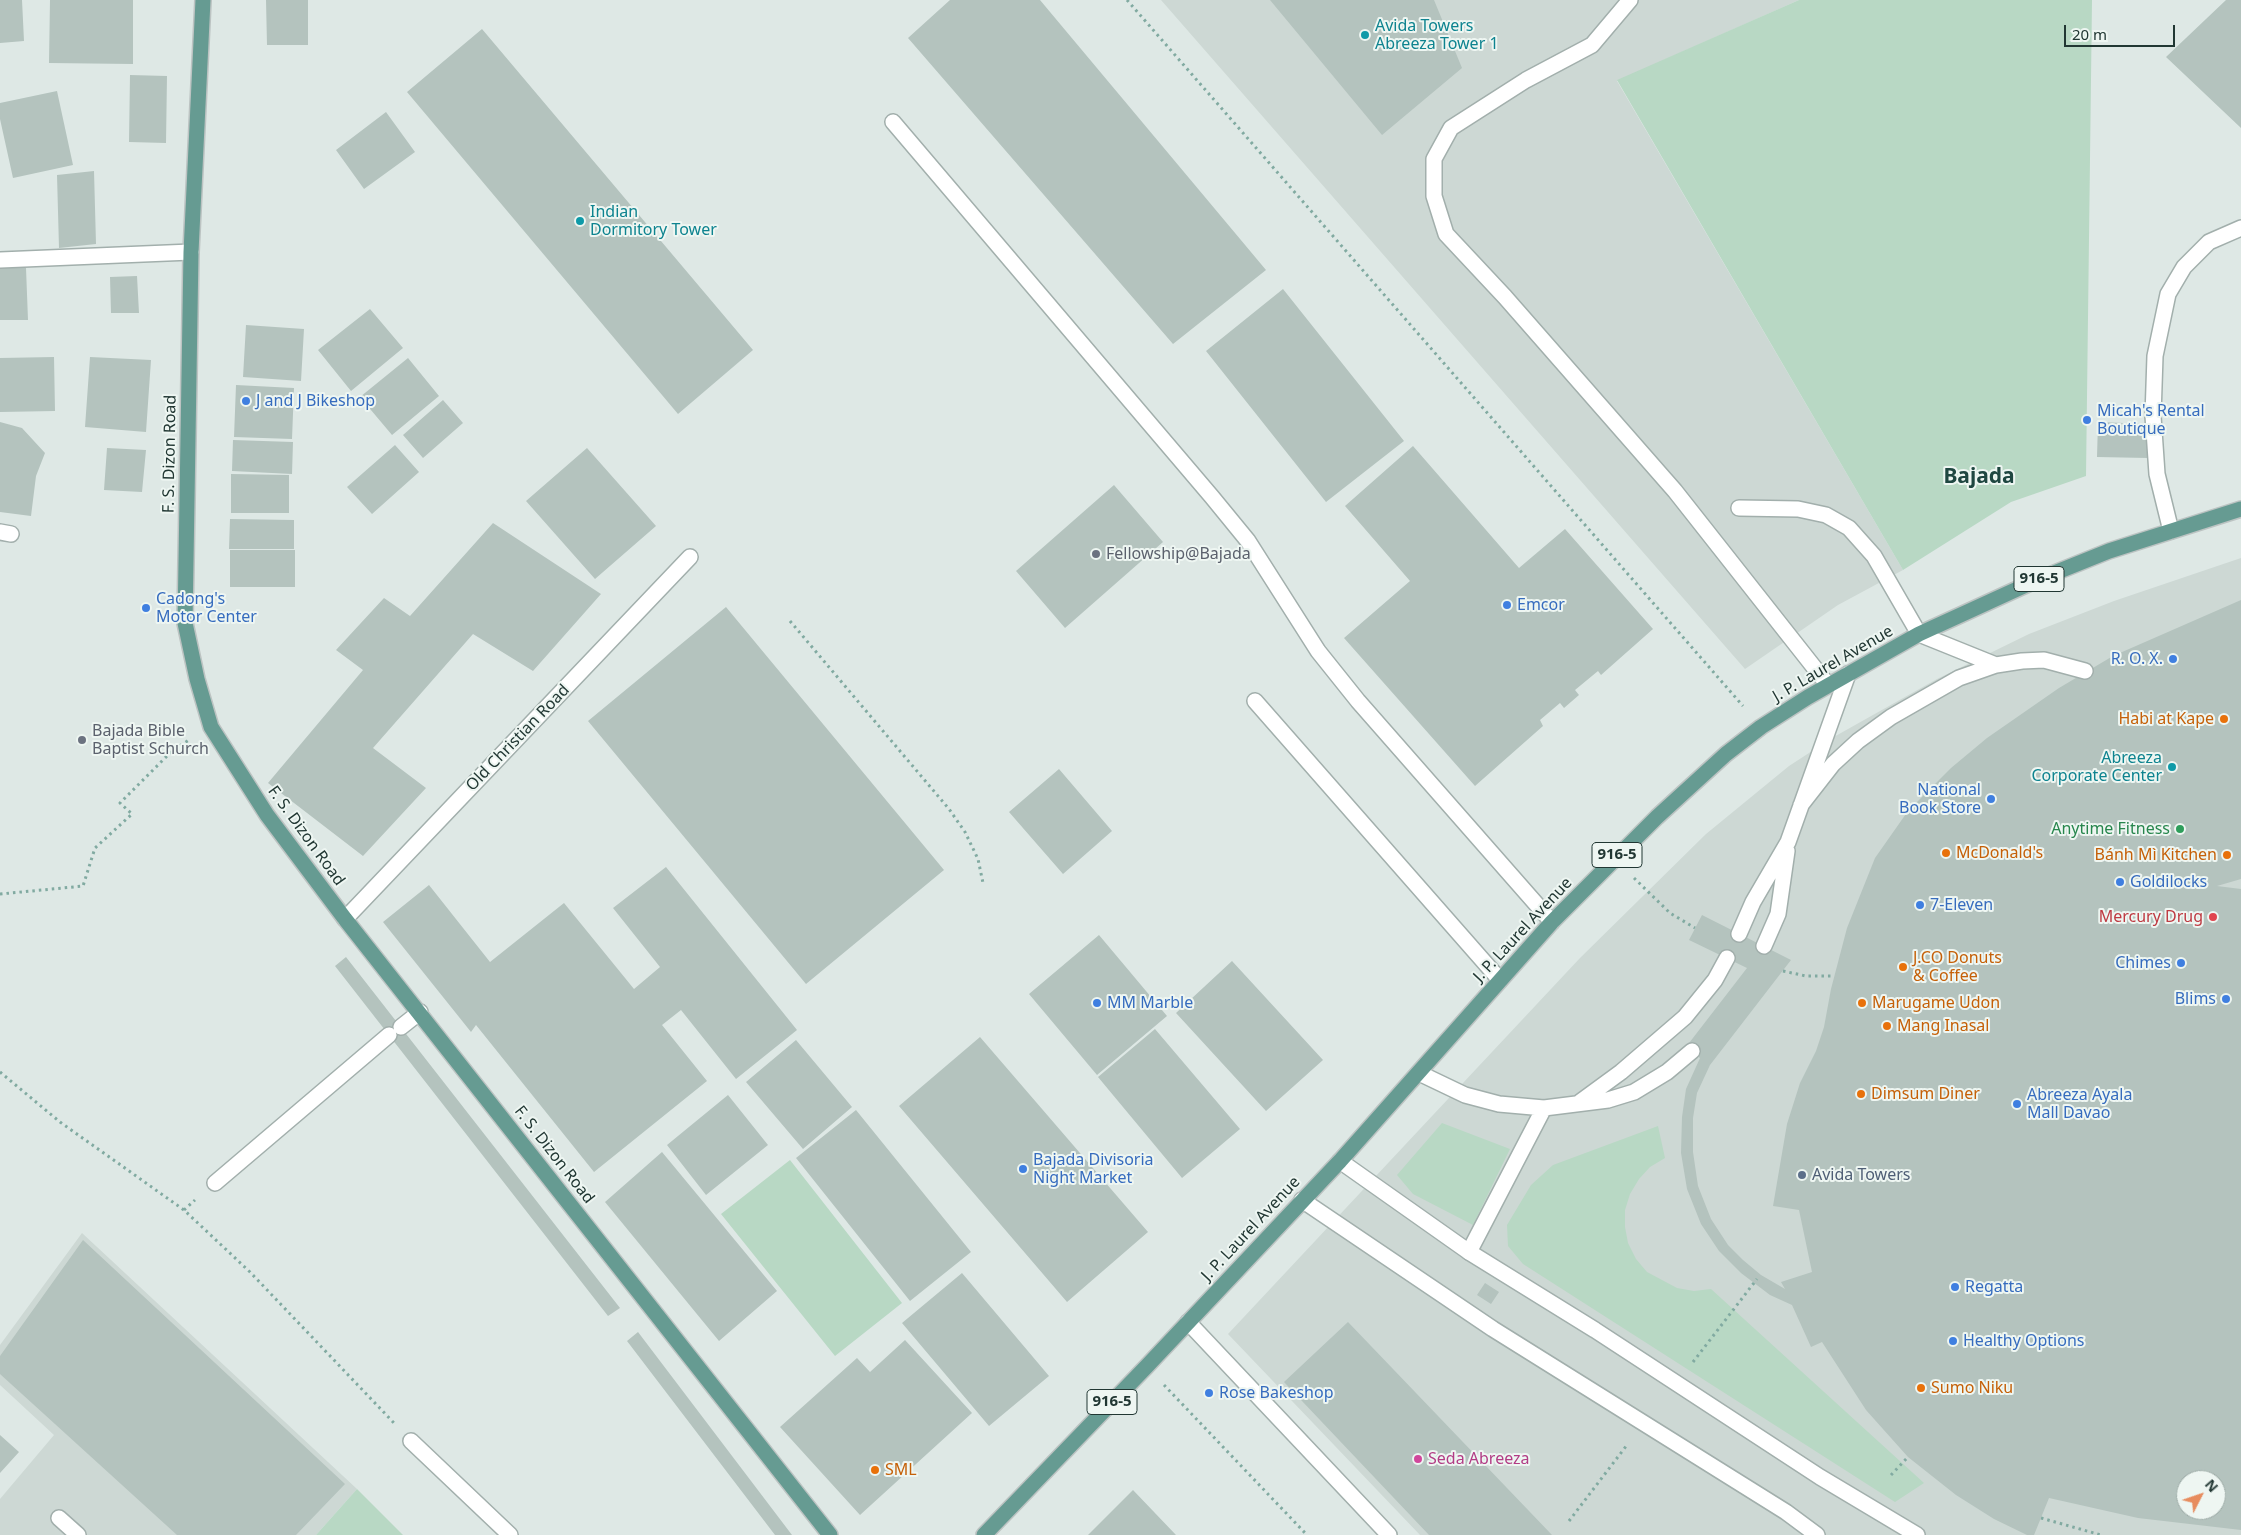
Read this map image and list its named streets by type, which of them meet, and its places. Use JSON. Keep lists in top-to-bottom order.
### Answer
{
  "streets": {
    "main road": ["F. S. Dizon Road", "916-5", "J. P. Laurel Avenue"],
    "street": ["Old Christian Road"]
  },
  "crossings": [
    ["F. S. Dizon Road", "Old Christian Road"]
  ],
  "districts": ["Bajada"],
  "places": [
    "Avida Towers Abreeza Tower 1",
    "Indian Dormitory Tower",
    "J and J Bikeshop",
    "Micah's Rental Boutique",
    "Fellowship@Bajada",
    "Emcor",
    "Cadong's Motor Center",
    "R. O. X.",
    "Habi at Kape",
    "Bajada Bible Baptist Schurch",
    "Abreeza Corporate Center",
    "National Book Store",
    "Anytime Fitness",
    "McDonald's",
    "Bánh Mì Kitchen",
    "Goldilocks",
    "7-Eleven",
    "Mercury Drug",
    "Chimes",
    "J.CO Donuts & Coffee",
    "Blims",
    "MM Marble",
    "Marugame Udon",
    "Mang Inasal",
    "Dimsum Diner",
    "Abreeza Ayala Mall Davao",
    "Bajada Divisoria Night Market",
    "Avida Towers",
    "Regatta",
    "Healthy Options",
    "Sumo Niku",
    "Rose Bakeshop",
    "Seda Abreeza",
    "SML"
  ],
  "scale_bar": "20 m",
  "north": "top right"
}
